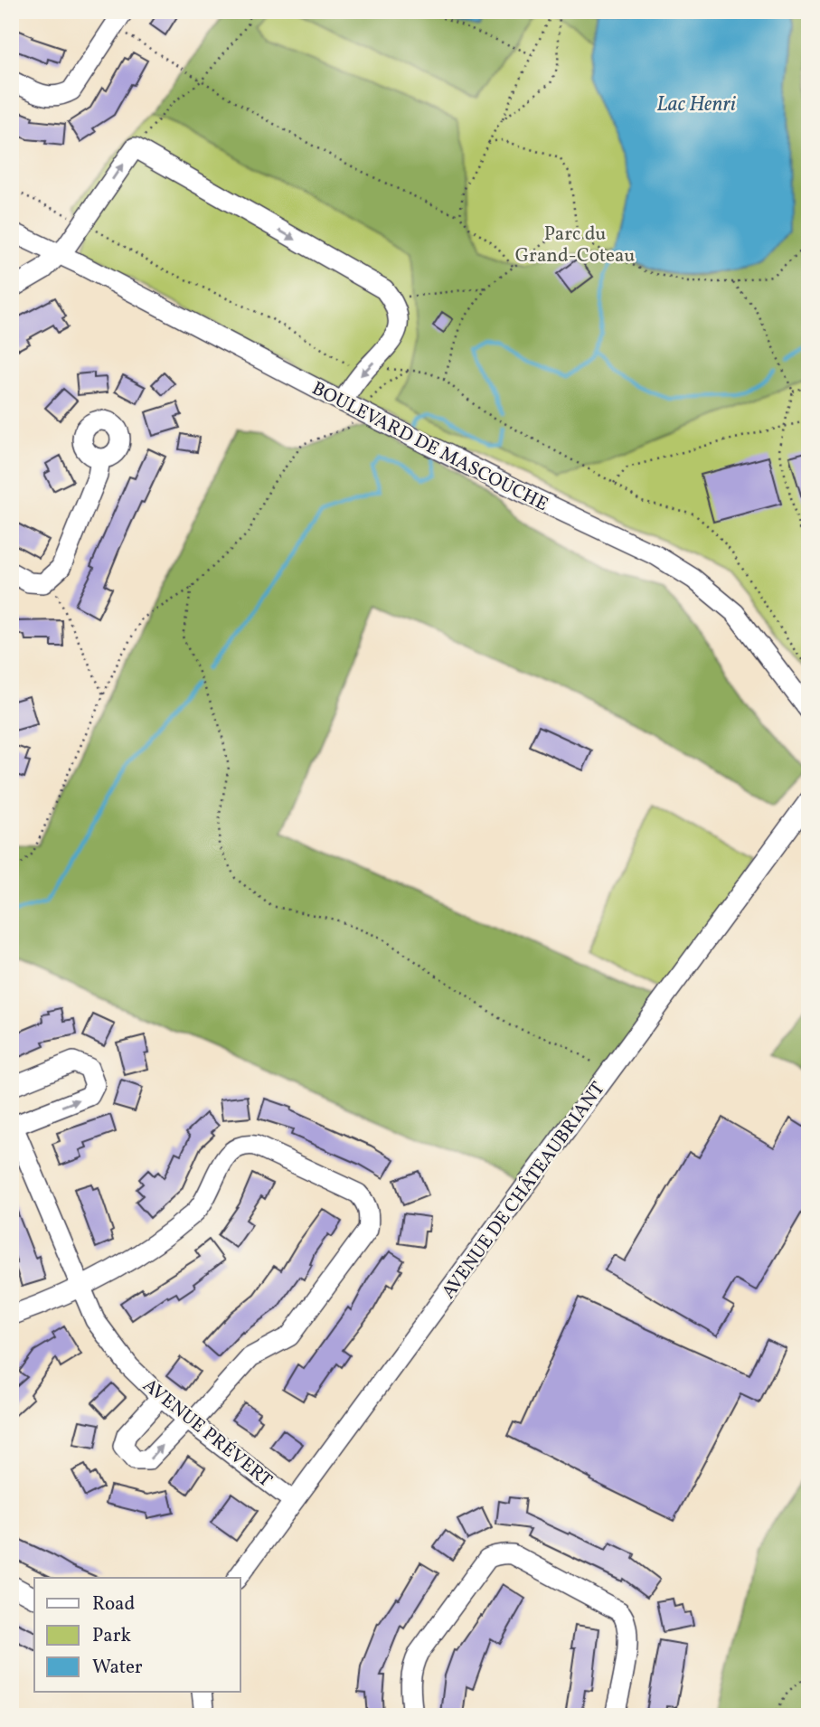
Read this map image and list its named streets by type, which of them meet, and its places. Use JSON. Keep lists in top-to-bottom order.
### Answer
{
  "streets": {
    "street": ["BOULEVARD DE MASCOUCHE", "AVENUE DE CHÂTEAUBRIANT", "AVENUE PRÉVERT"]
  },
  "crossings": [
    ["AVENUE DE CHÂTEAUBRIANT", "AVENUE PRÉVERT"]
  ],
  "water": ["Lac Henri"],
  "parks": ["Parc du Grand-Coteau"],
  "legend": ["Road", "Park", "Water"]
}
